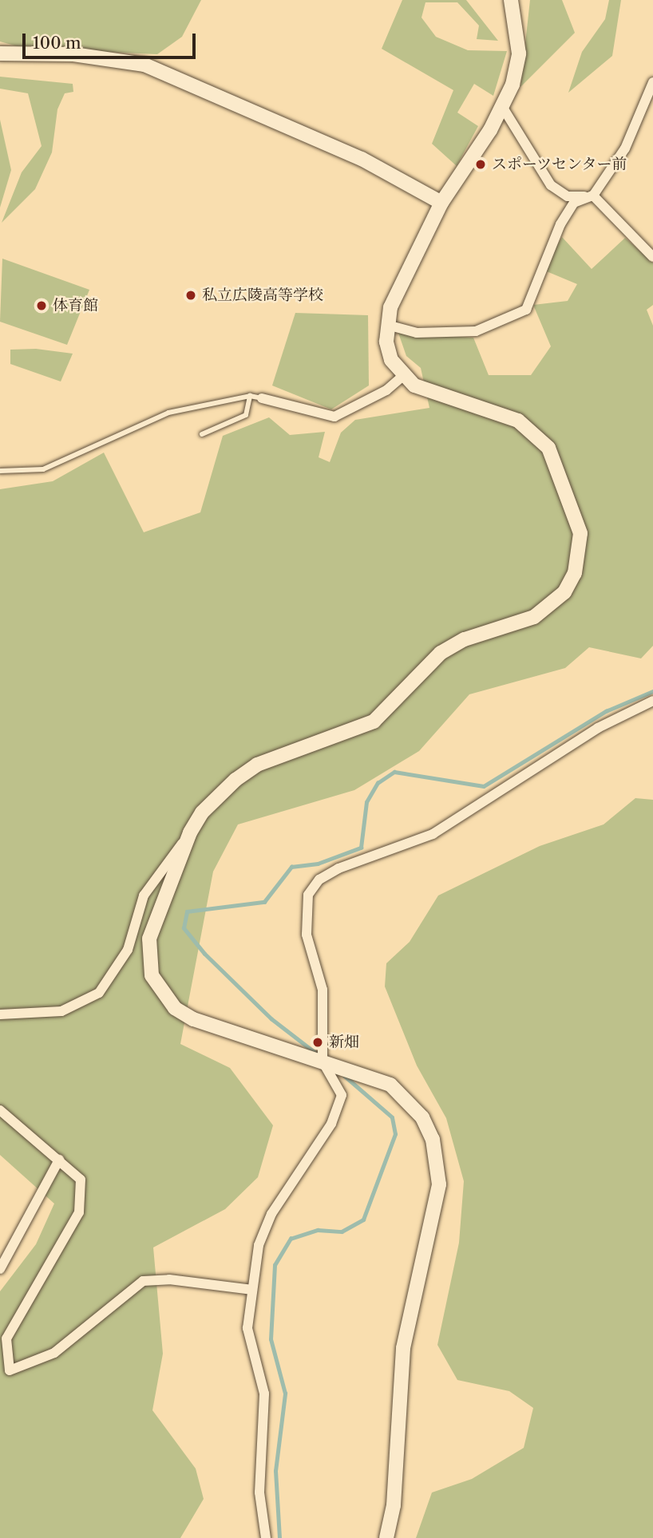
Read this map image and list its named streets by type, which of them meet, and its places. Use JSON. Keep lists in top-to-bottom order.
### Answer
{
  "places": [
    "スポーツセンター前",
    "私立広陵高等学校",
    "体育館",
    "新畑"
  ],
  "scale_bar": "100 m"
}
